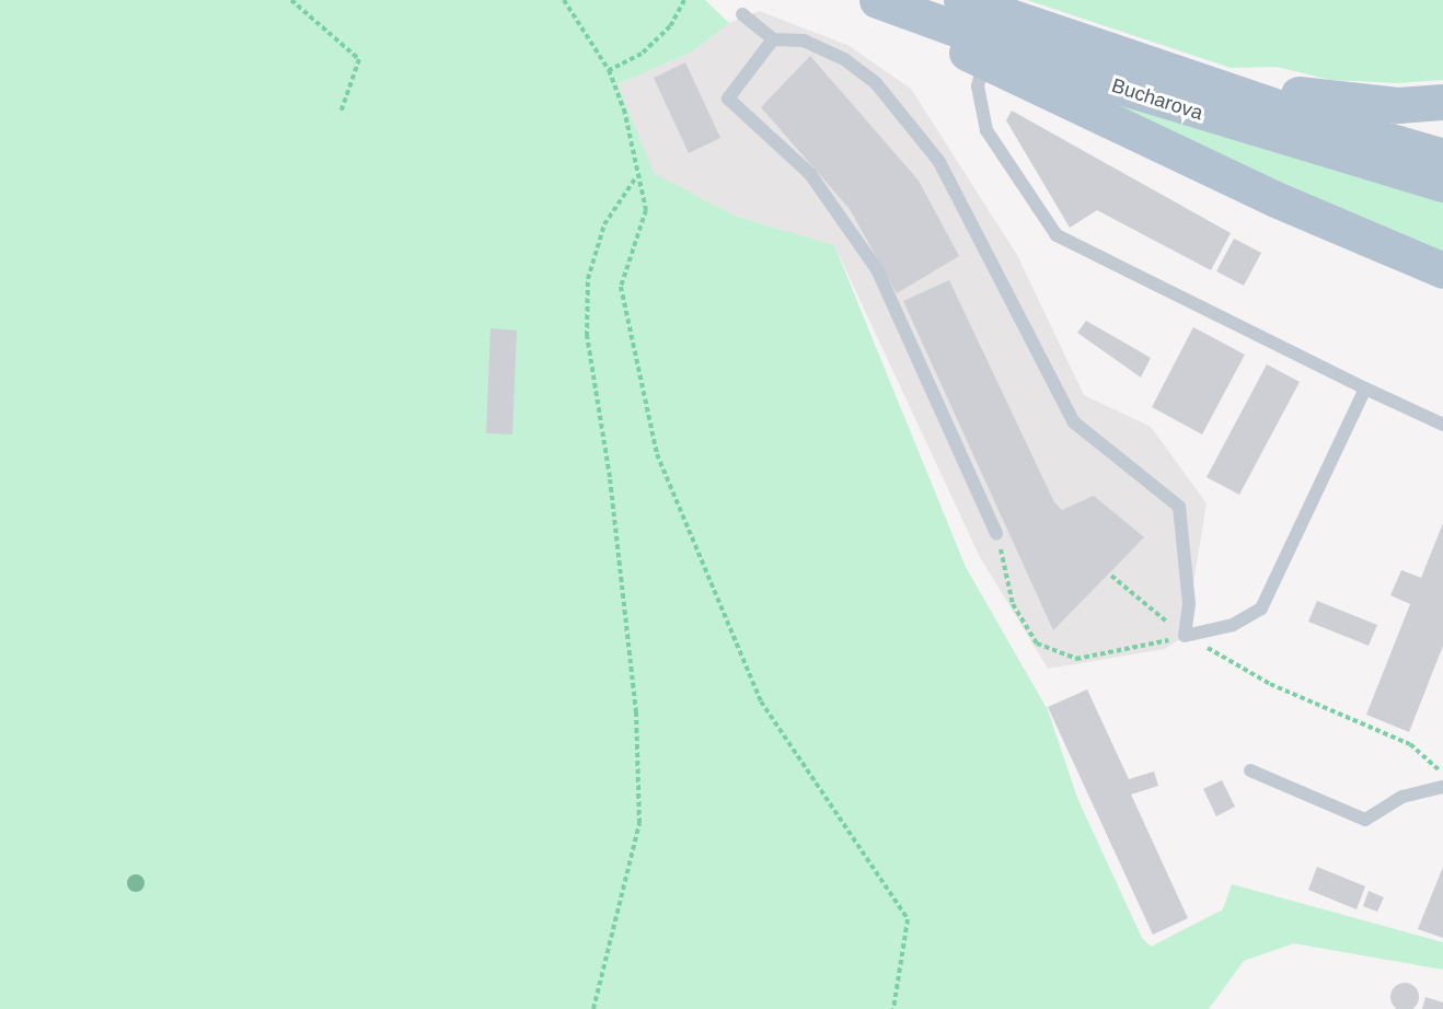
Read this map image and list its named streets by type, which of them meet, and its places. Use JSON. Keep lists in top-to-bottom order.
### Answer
{
  "streets": {
    "main road": ["Bucharova"]
  }
}
